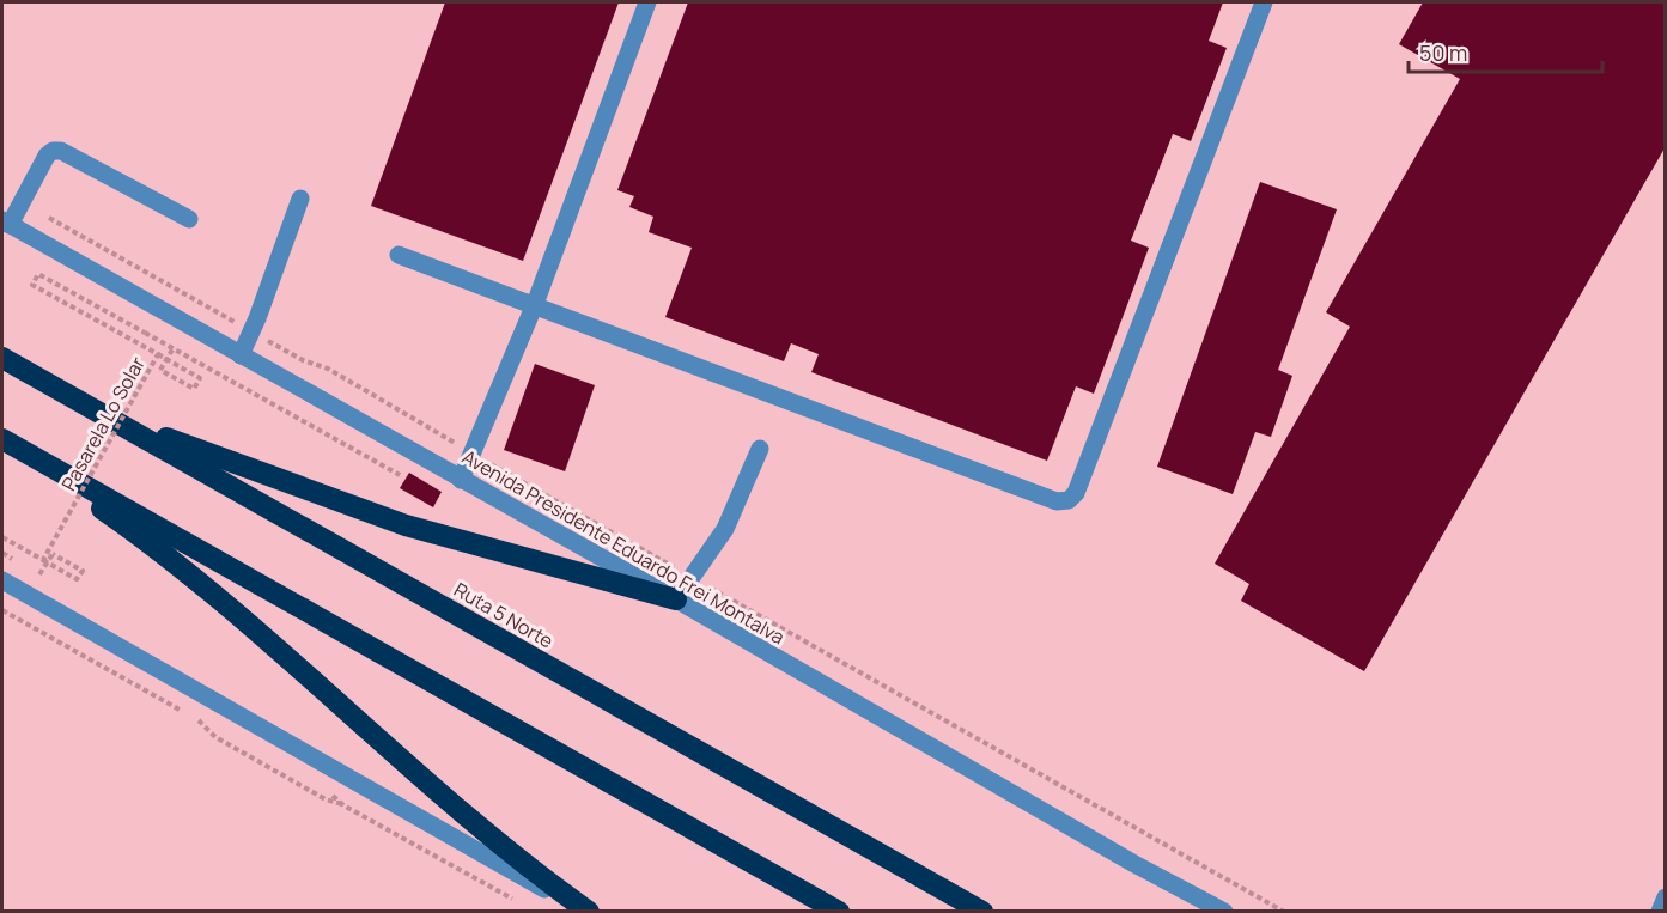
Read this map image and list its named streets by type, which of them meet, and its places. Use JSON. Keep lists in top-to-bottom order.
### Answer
{
  "streets": {
    "highway": ["Ruta 5 Norte"],
    "street": ["Avenida Presidente Eduardo Frei Montalva"],
    "path": ["Pasarela Lo Solar"]
  },
  "scale_bar": "50 m"
}
